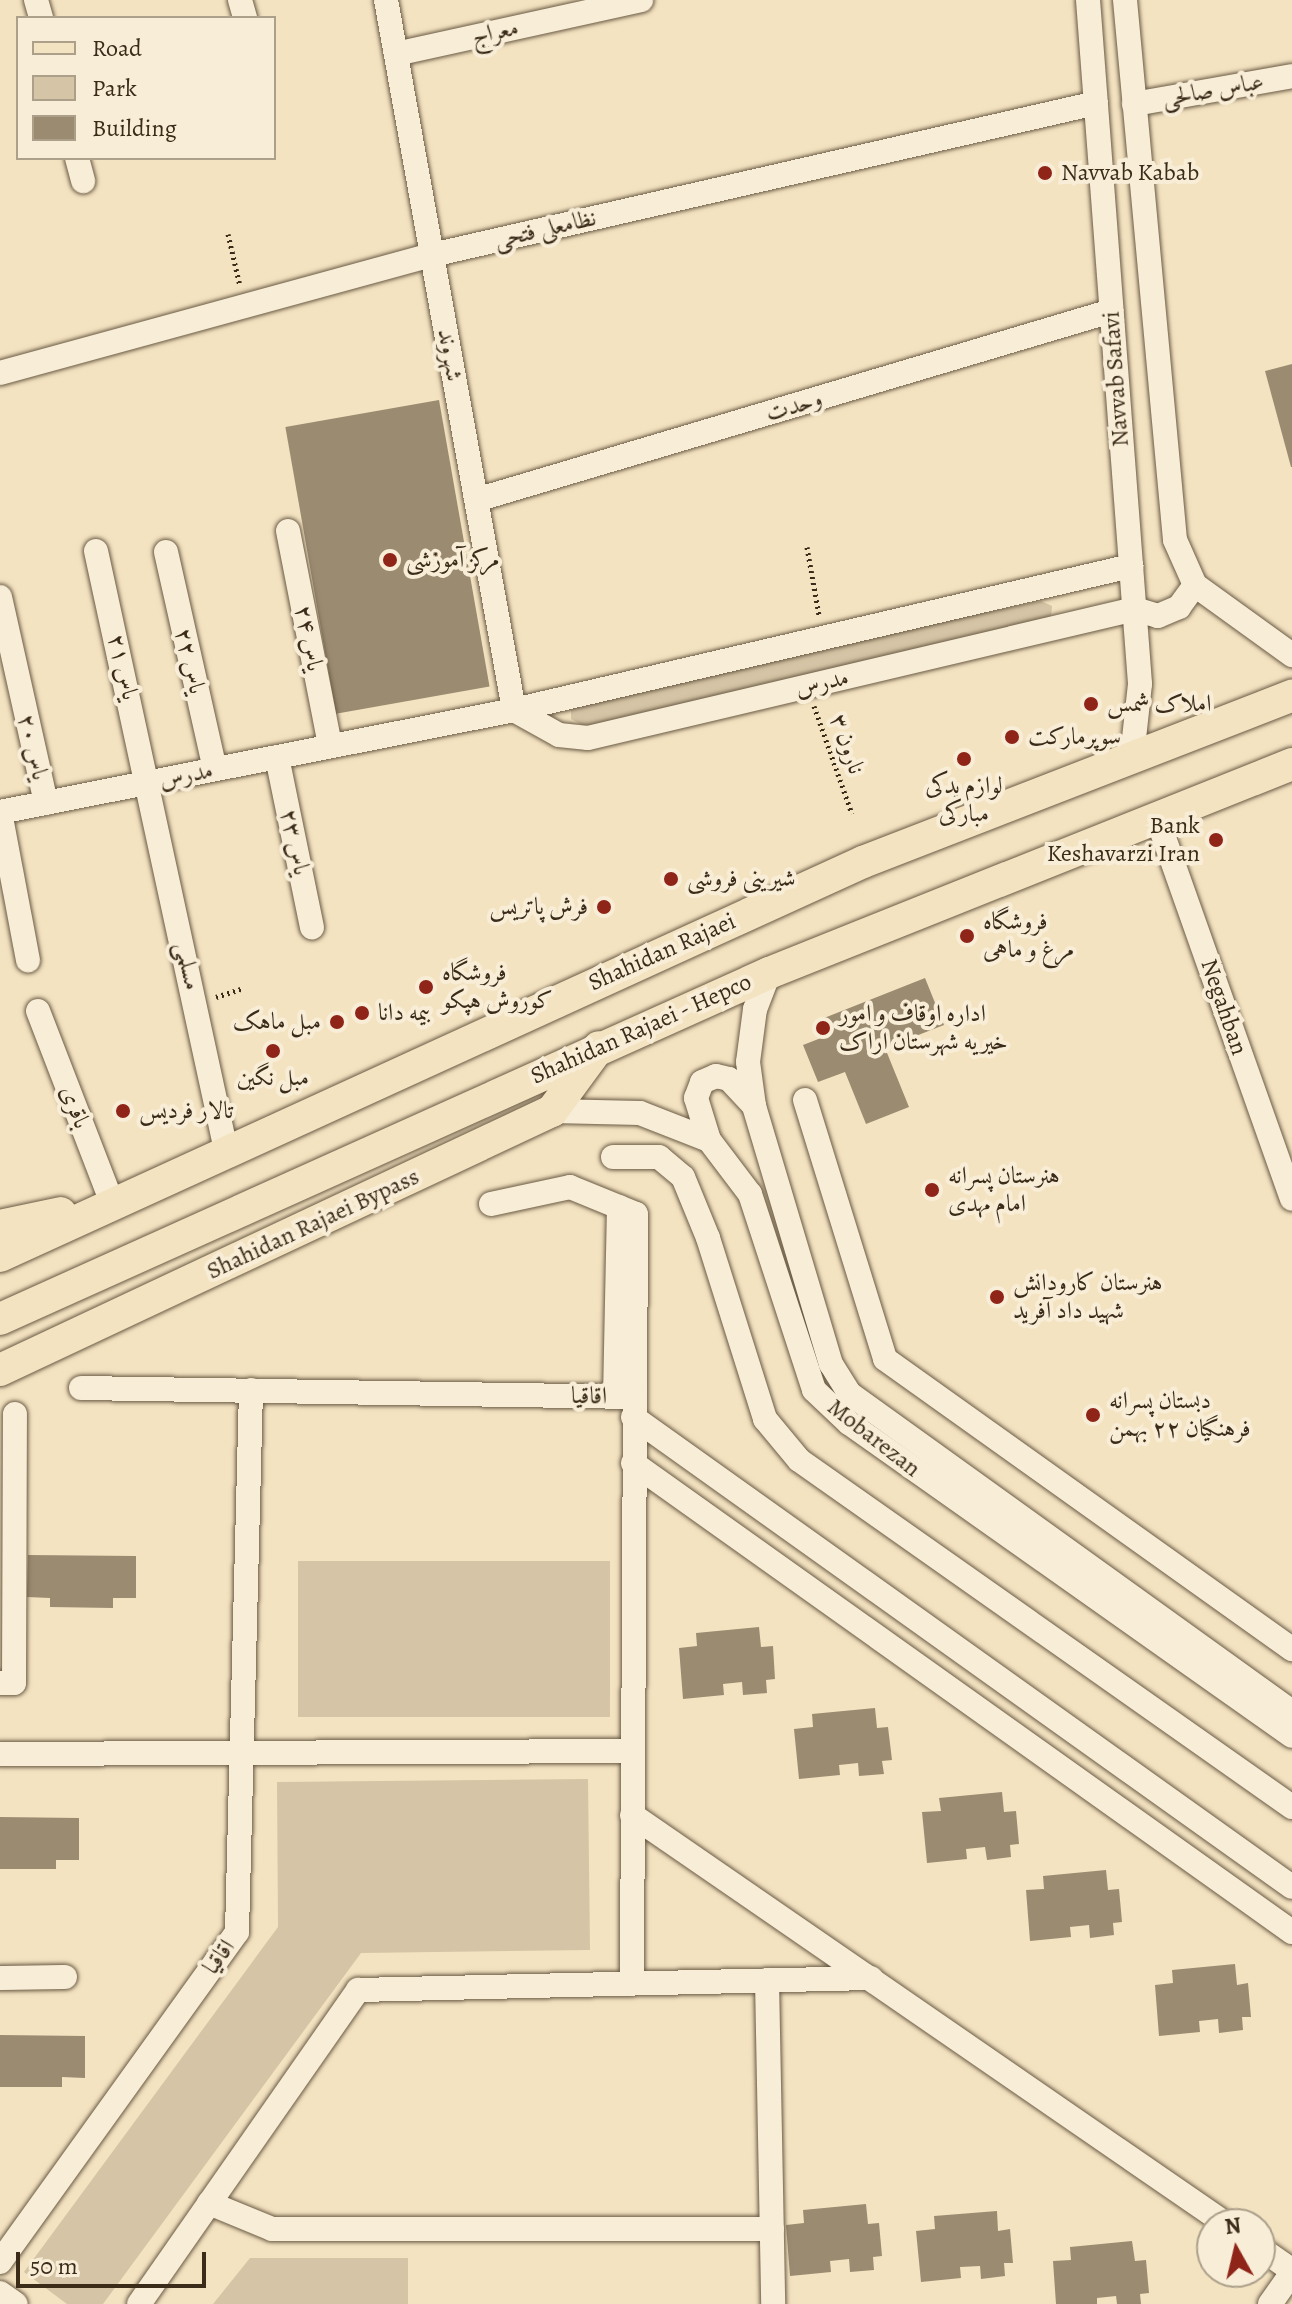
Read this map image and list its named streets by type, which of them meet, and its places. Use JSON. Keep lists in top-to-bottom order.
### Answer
{
  "streets": {
    "main road": ["Shahidan Rajaei", "Shahidan Rajaei - Hepco", "Shahidan Rajaei Bypass"],
    "street": [
      "معراج",
      "عباس صالحی",
      "نظامعلی فتحی",
      "شهروند",
      "Navvab Safavi",
      "وحدت",
      "یاس ۲۴",
      "یاس ۲۲",
      "یاس ۲۱",
      "مدرس",
      "یاس ۲۰",
      "یاس ۲۳",
      "مسلمی",
      "Negahban",
      "باقری",
      "اقاقیا",
      "Mobarezan"
    ],
    "path": ["نارون ۳"]
  },
  "crossings": [
    ["معراج", "شهروند"],
    ["عباس صالحی", "Navvab Safavi"],
    ["نظامعلی فتحی", "شهروند"],
    ["نظامعلی فتحی", "Navvab Safavi"],
    ["شهروند", "وحدت"],
    ["شهروند", "مدرس"],
    ["Navvab Safavi", "وحدت"],
    ["Navvab Safavi", "مدرس"],
    ["Navvab Safavi", "Shahidan Rajaei"],
    ["یاس ۲۴", "مدرس"],
    ["یاس ۲۲", "مدرس"],
    ["یاس ۲۱", "مدرس"],
    ["یاس ۲۱", "مسلمی"],
    ["مدرس", "نارون ۳"],
    ["مدرس", "یاس ۲۰"],
    ["مدرس", "یاس ۲۳"],
    ["مدرس", "مسلمی"],
    ["Shahidan Rajaei", "مسلمی"],
    ["Shahidan Rajaei", "باقری"],
    ["Negahban", "Shahidan Rajaei - Hepco"],
    ["Shahidan Rajaei - Hepco", "Shahidan Rajaei Bypass"],
    ["Shahidan Rajaei - Hepco", "Mobarezan"]
  ],
  "places": [
    "Navvab Kabab",
    "مرکز آموزشی",
    "املاک شمس",
    "سوپرمارکت",
    "لوازم یدکی مبارکی",
    "Bank Keshavarzi Iran",
    "شیرینی فروشی",
    "فرش پاتریس",
    "فروشگاه مرغ و ماهی",
    "فروشگاه کوروش هپکو",
    "بیمه دانا",
    "مبل ماهک",
    "اداره اوقاف و امور خیریه شهرستان اراک",
    "مبل نگین",
    "تالار فردیس",
    "هنرستان پسرانه امام مهدی",
    "هنرستان کارودانش شهید داد آفرید",
    "دبستان پسرانه فرهنگیان ۲۲ بهمن"
  ],
  "legend": ["Road", "Park", "Building"],
  "scale_bar": "50 m",
  "north": "top"
}
